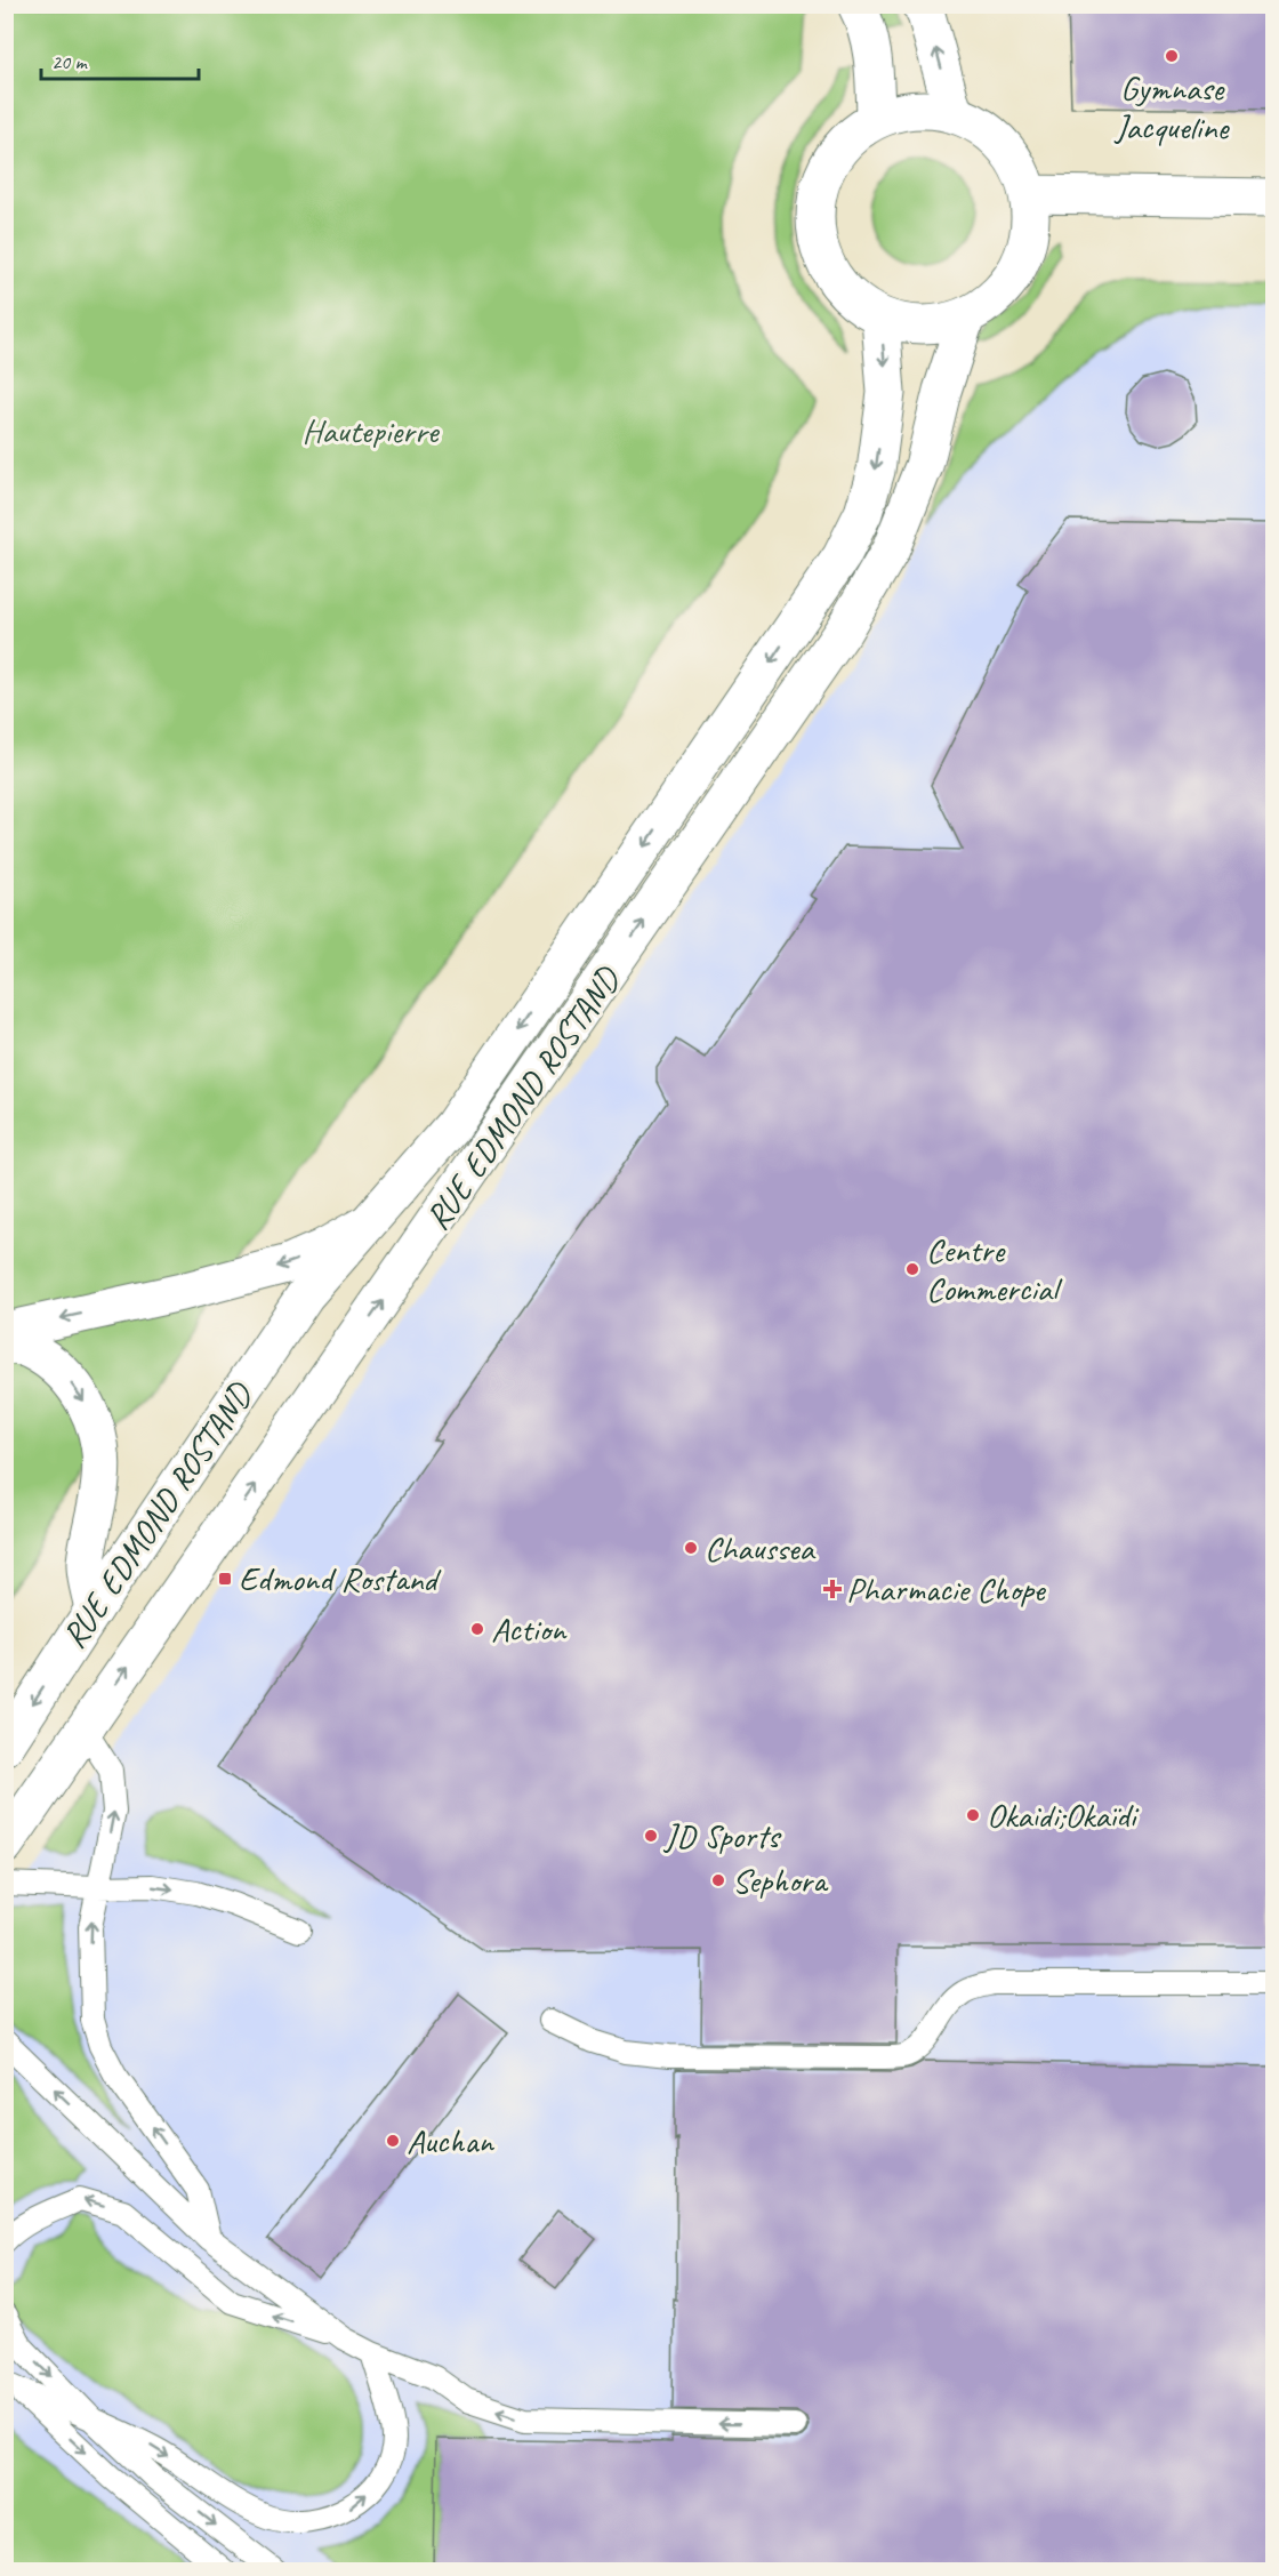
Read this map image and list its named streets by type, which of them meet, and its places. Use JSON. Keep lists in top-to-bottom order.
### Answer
{
  "streets": {
    "street": ["RUE EDMOND ROSTAND"]
  },
  "parks": ["Hautepierre"],
  "places": {
    "other": [
      "Gymnase Jacqueline",
      "Centre Commercial",
      "Chaussea",
      "Action",
      "Okaidi;Okaïdi",
      "JD Sports",
      "Sephora",
      "Auchan"
    ],
    "transit": ["Edmond Rostand"],
    "health": ["Pharmacie Chope"]
  },
  "scale_bar": "20 m"
}
